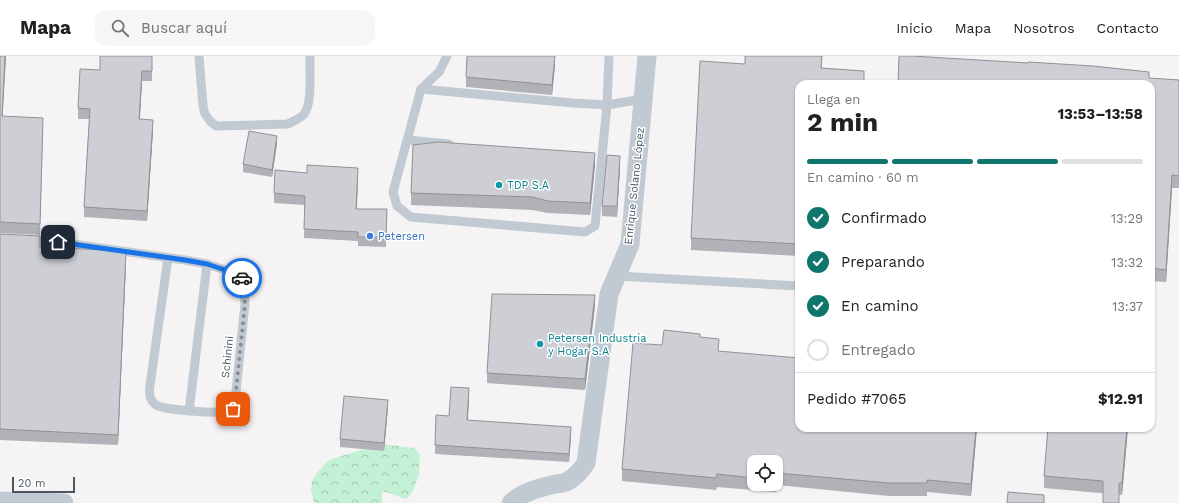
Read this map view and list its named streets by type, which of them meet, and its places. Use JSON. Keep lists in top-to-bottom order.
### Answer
{
  "streets": {
    "street": ["Enrique Solano López"],
    "lane": ["Schinini"]
  },
  "places": ["TDP S.A", "Petersen", "Petersen Industria y Hogar S.A"],
  "scale_bar": "20 m",
  "page": {
    "header": "Mapa",
    "search": "Buscar aquí",
    "nav": [
      "Inicio",
      "Mapa",
      "Nosotros",
      "Contacto"
    ],
    "heading": ["2 min", "Llega en", "13:53–13:58"],
    "panel": ["Pedido #7065", "$12.91"],
    "bar": "En camino · 60 m",
    "list": [
      ["Confirmado", "13:29"],
      ["Preparando", "13:32"],
      ["En camino", "13:37"],
      "Entregado"
    ],
    "scale": "20 m"
  }
}
